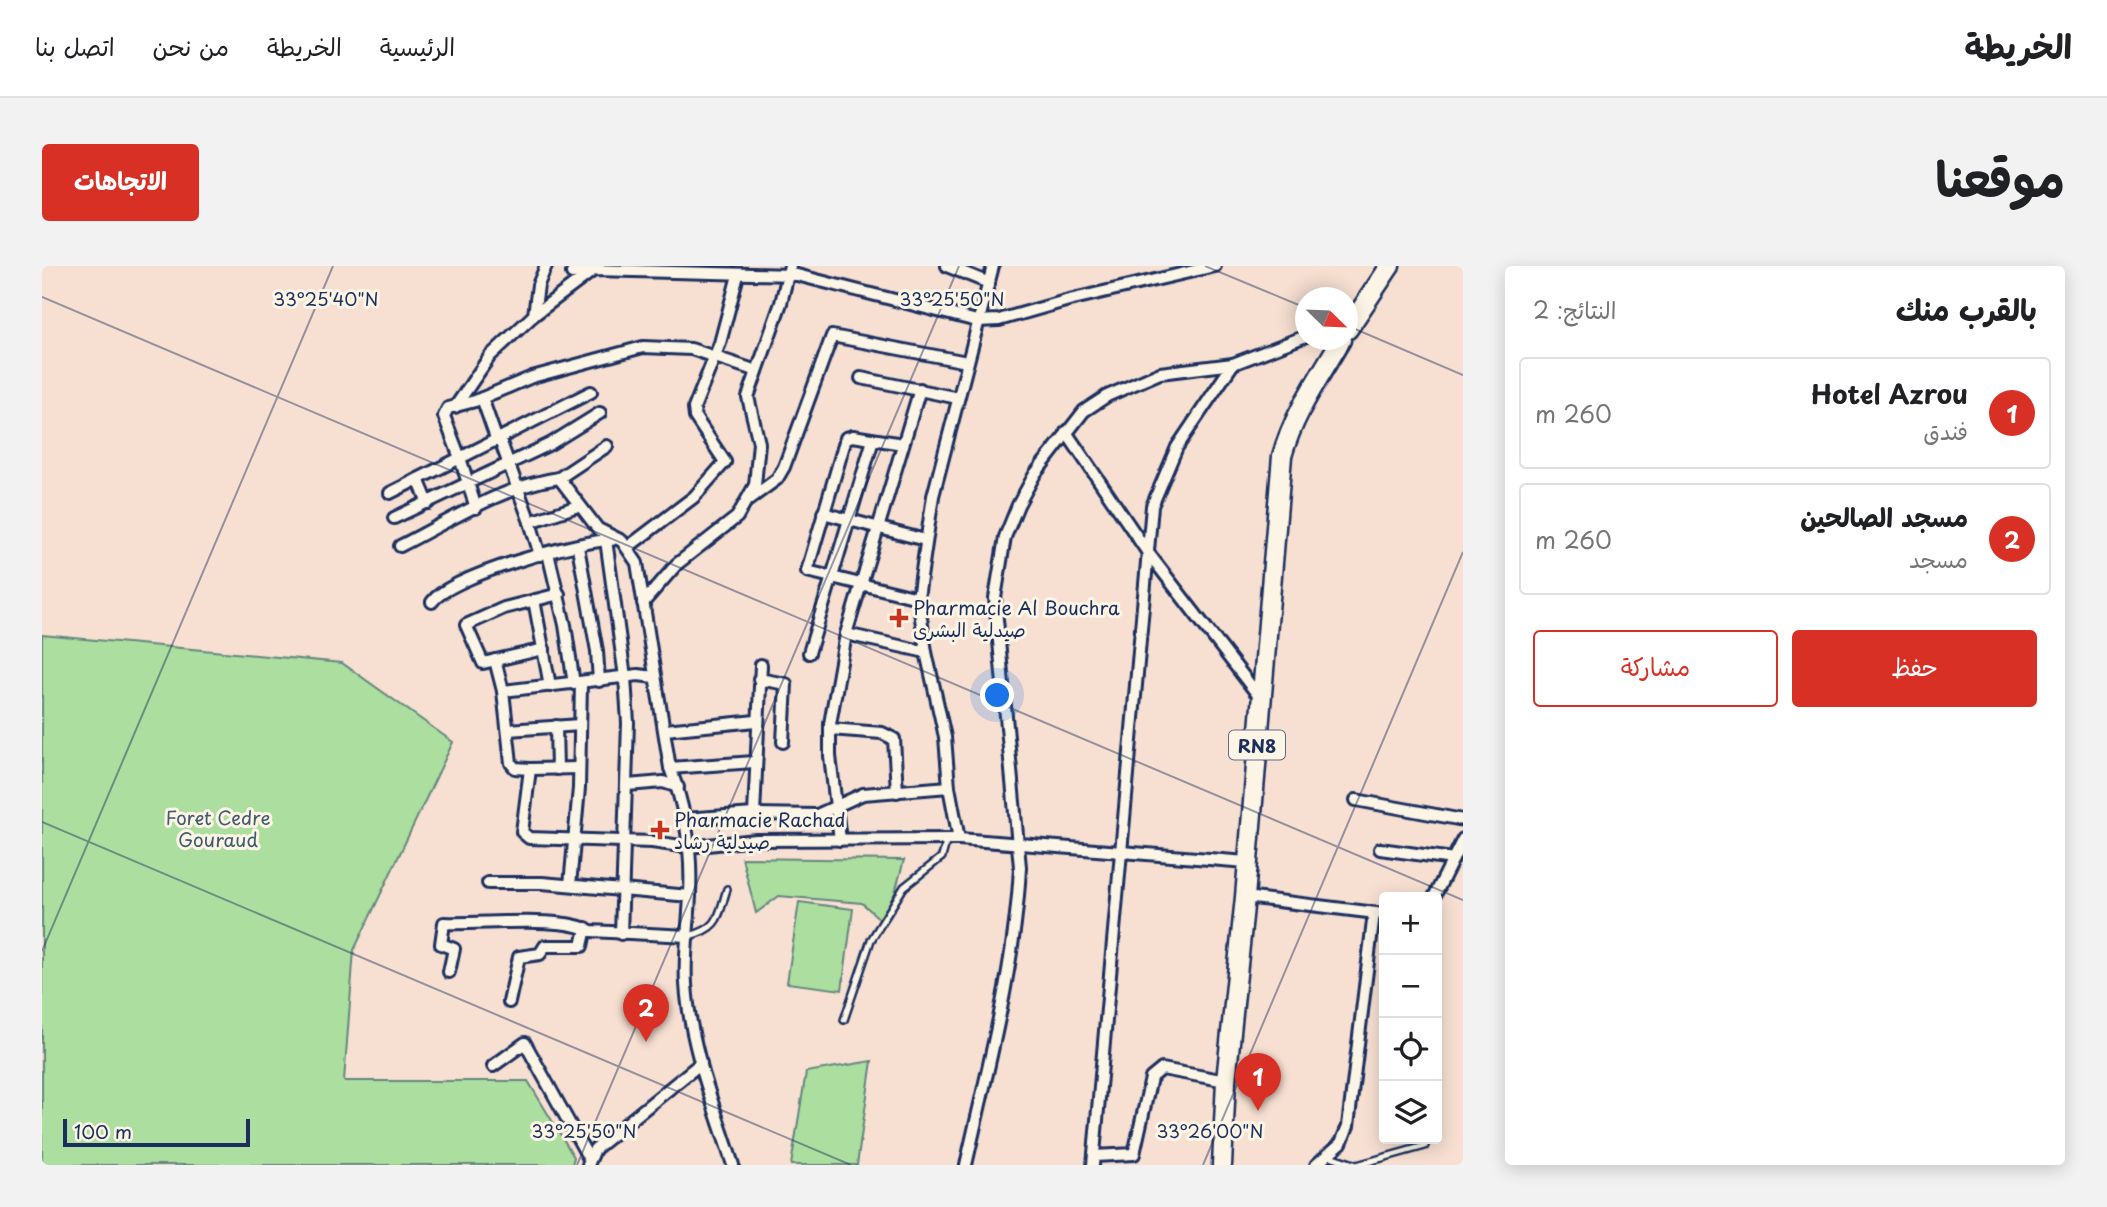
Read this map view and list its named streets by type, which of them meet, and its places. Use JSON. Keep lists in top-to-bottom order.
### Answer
{
  "streets": {
    "main road": ["RN8"]
  },
  "parks": ["Foret Cedre Gouraud"],
  "places": {
    "health": ["Pharmacie Al Bouchra صيدلية البشرى", "Pharmacie Rachad صيدلية رشاد"]
  },
  "scale_bar": "100 m",
  "north": "bottom right",
  "page": {
    "header": "الخريطة",
    "nav": [
      "الرئيسية",
      "الخريطة",
      "من نحن",
      "اتصل بنا"
    ],
    "title": "موقعنا",
    "buttons": [
      "الاتجاهات",
      ["حفظ", "مشاركة"]
    ],
    "heading": ["بالقرب منك", "النتائج: 2"],
    "list": [
      {
        "mark": "1",
        "name": "Hotel Azrou",
        "note": "فندق",
        "value": "260 m"
      },
      {
        "mark": "2",
        "name": "مسجد الصالحين",
        "note": "مسجد",
        "value": "260 m"
      }
    ],
    "map_buttons": ["+", "−"],
    "pins": ["2", "1"],
    "scale": "100 m"
  },
  "coordinates": ["33°25'40\"N", "33°25'50\"N", "33°26'00\"N"]
}
